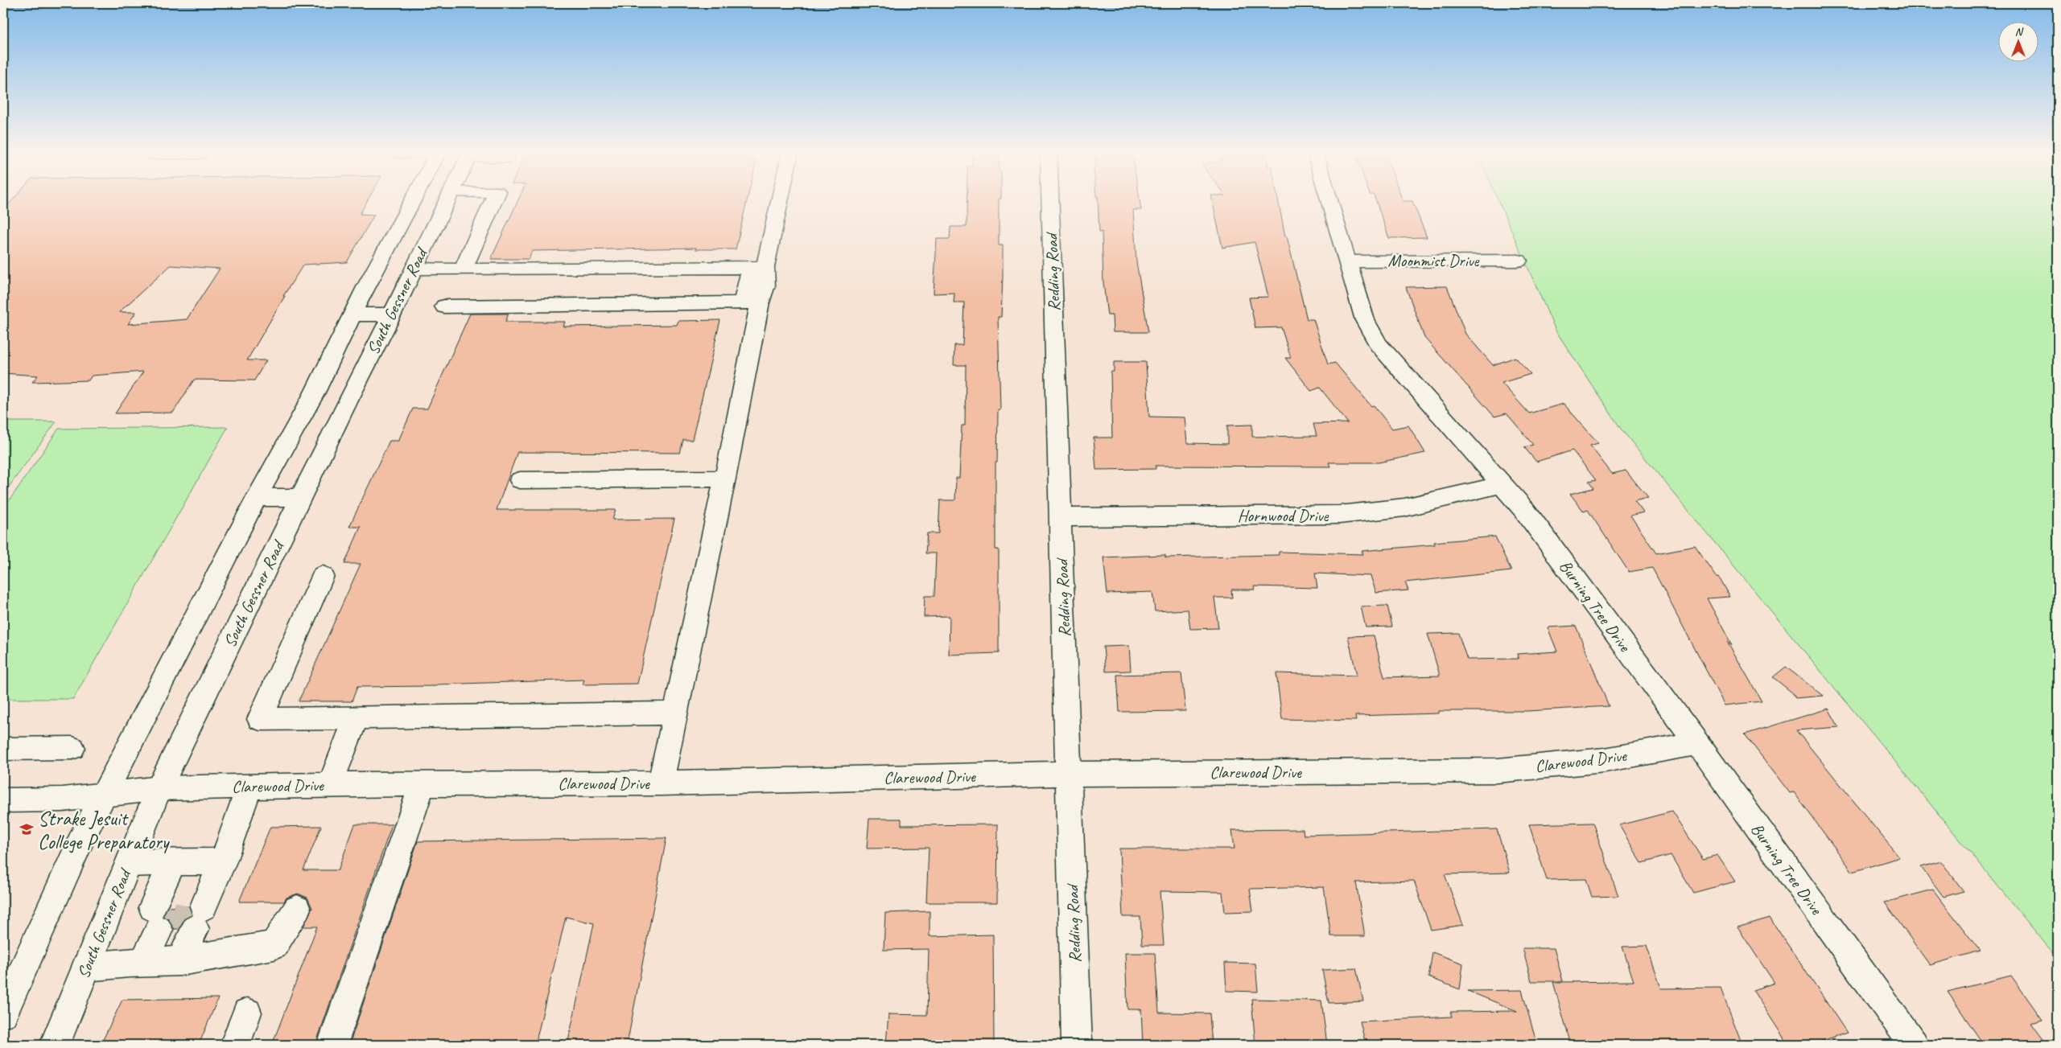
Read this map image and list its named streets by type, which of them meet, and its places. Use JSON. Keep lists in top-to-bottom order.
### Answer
{
  "streets": {
    "street": [
      "Moonmist Drive",
      "Redding Road",
      "South Gessner Road",
      "Hornwood Drive",
      "Burning Tree Drive",
      "Clarewood Drive"
    ]
  },
  "crossings": [
    ["Moonmist Drive", "Burning Tree Drive"],
    ["Redding Road", "Hornwood Drive"],
    ["Redding Road", "Clarewood Drive"],
    ["South Gessner Road", "Clarewood Drive"],
    ["Hornwood Drive", "Burning Tree Drive"],
    ["Burning Tree Drive", "Clarewood Drive"]
  ],
  "places": {
    "school or university": ["Strake Jesuit College Preparatory"]
  },
  "north": "top"
}
